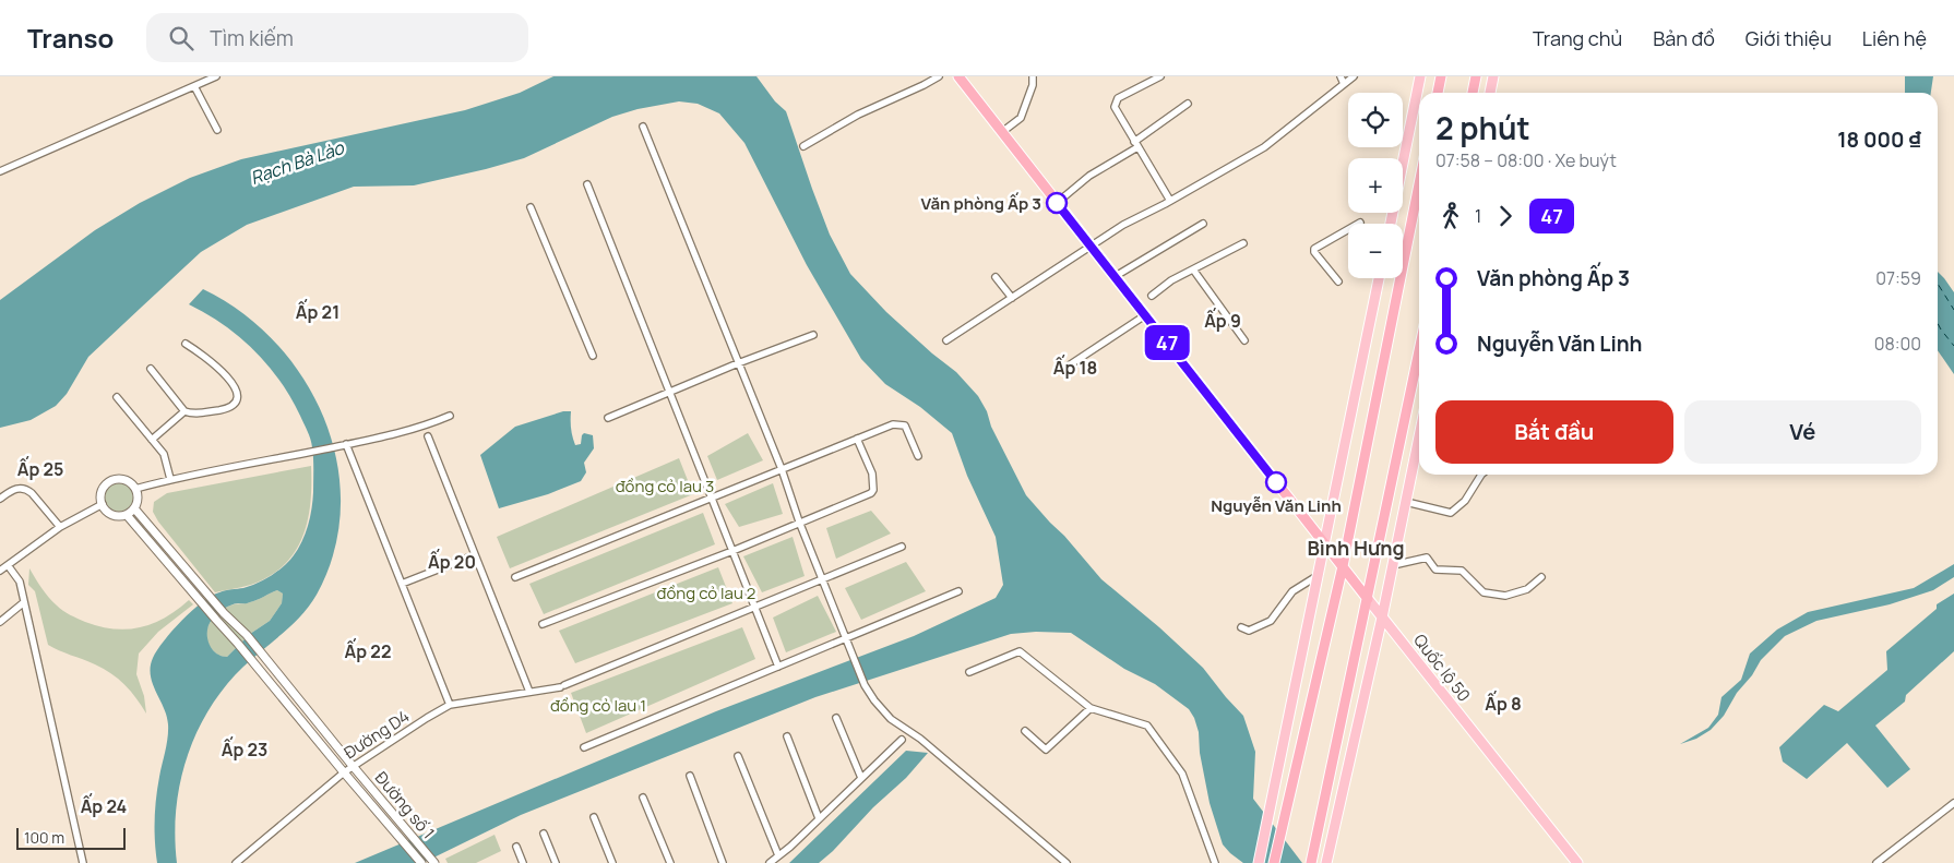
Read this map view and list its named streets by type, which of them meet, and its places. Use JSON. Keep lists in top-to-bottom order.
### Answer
{
  "streets": {
    "highway": ["Quốc lộ 50"],
    "street": ["Đường D4", "Đường số 1"]
  },
  "crossings": [
    ["Đường D4", "Đường số 1"]
  ],
  "districts": [
    "Ấp 21",
    "Ấp 9",
    "Ấp 18",
    "Ấp 25",
    "Bình Hưng",
    "Ấp 20",
    "Ấp 22",
    "Ấp 8",
    "Ấp 23",
    "Ấp 24"
  ],
  "water": ["Rạch Bà Lào"],
  "parks": ["đồng cỏ lau 3", "đồng cỏ lau 2", "đồng cỏ lau 1"],
  "places": ["Văn phòng Ấp 3", "Nguyễn Văn Linh"],
  "lines": ["bus line 47"],
  "scale_bar": "100 m",
  "page": {
    "header": "Transo",
    "search": "Tìm kiếm",
    "nav": [
      "Trang chủ",
      "Bản đồ",
      "Giới thiệu",
      "Liên hệ"
    ],
    "on_map": "47",
    "map_buttons": ["+", "−"],
    "heading": ["2 phút", "07:58 – 08:00 · Xe buýt", "18 000 ₫"],
    "legs": ["1", "47"],
    "list": [
      {
        "name": "Văn phòng Ấp 3",
        "value": "07:59"
      },
      {
        "name": "Nguyễn Văn Linh",
        "value": "08:00"
      }
    ],
    "buttons": ["Bắt đầu", "Vé"],
    "scale": "100 m"
  }
}
